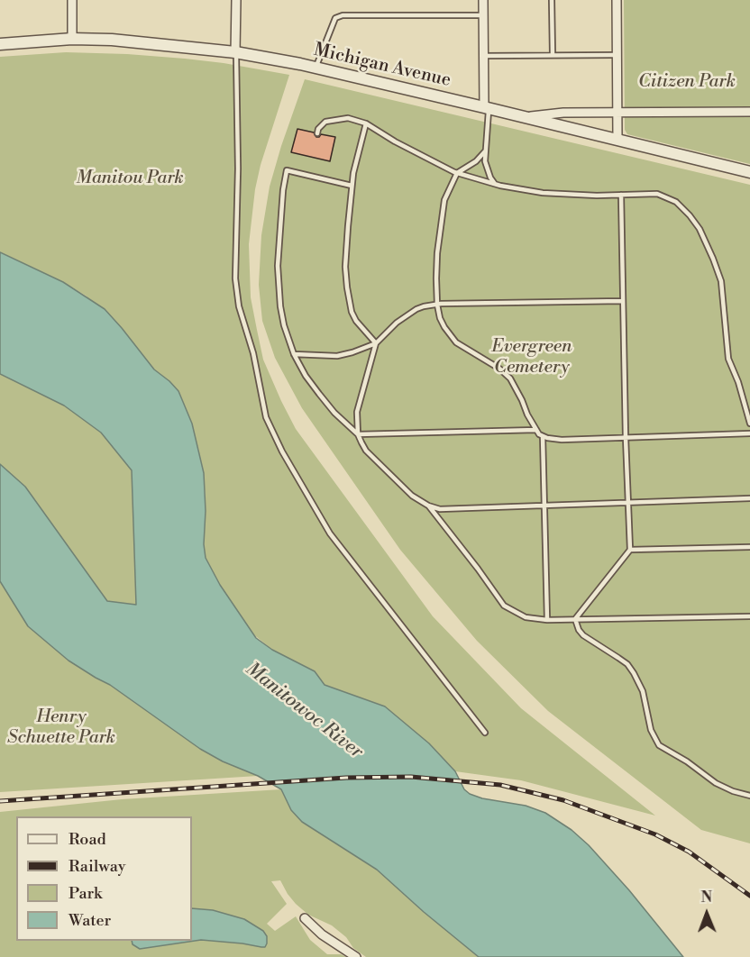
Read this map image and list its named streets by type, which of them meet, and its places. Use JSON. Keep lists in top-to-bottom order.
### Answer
{
  "streets": {
    "street": ["Michigan Avenue"]
  },
  "water": ["Manitowoc River"],
  "parks": [
    "Citizen Park",
    "Manitou Park",
    "Evergreen Cemetery",
    "Henry Schuette Park"
  ],
  "legend": [
    "Road",
    "Railway",
    "Park",
    "Water"
  ],
  "north": "top"
}
